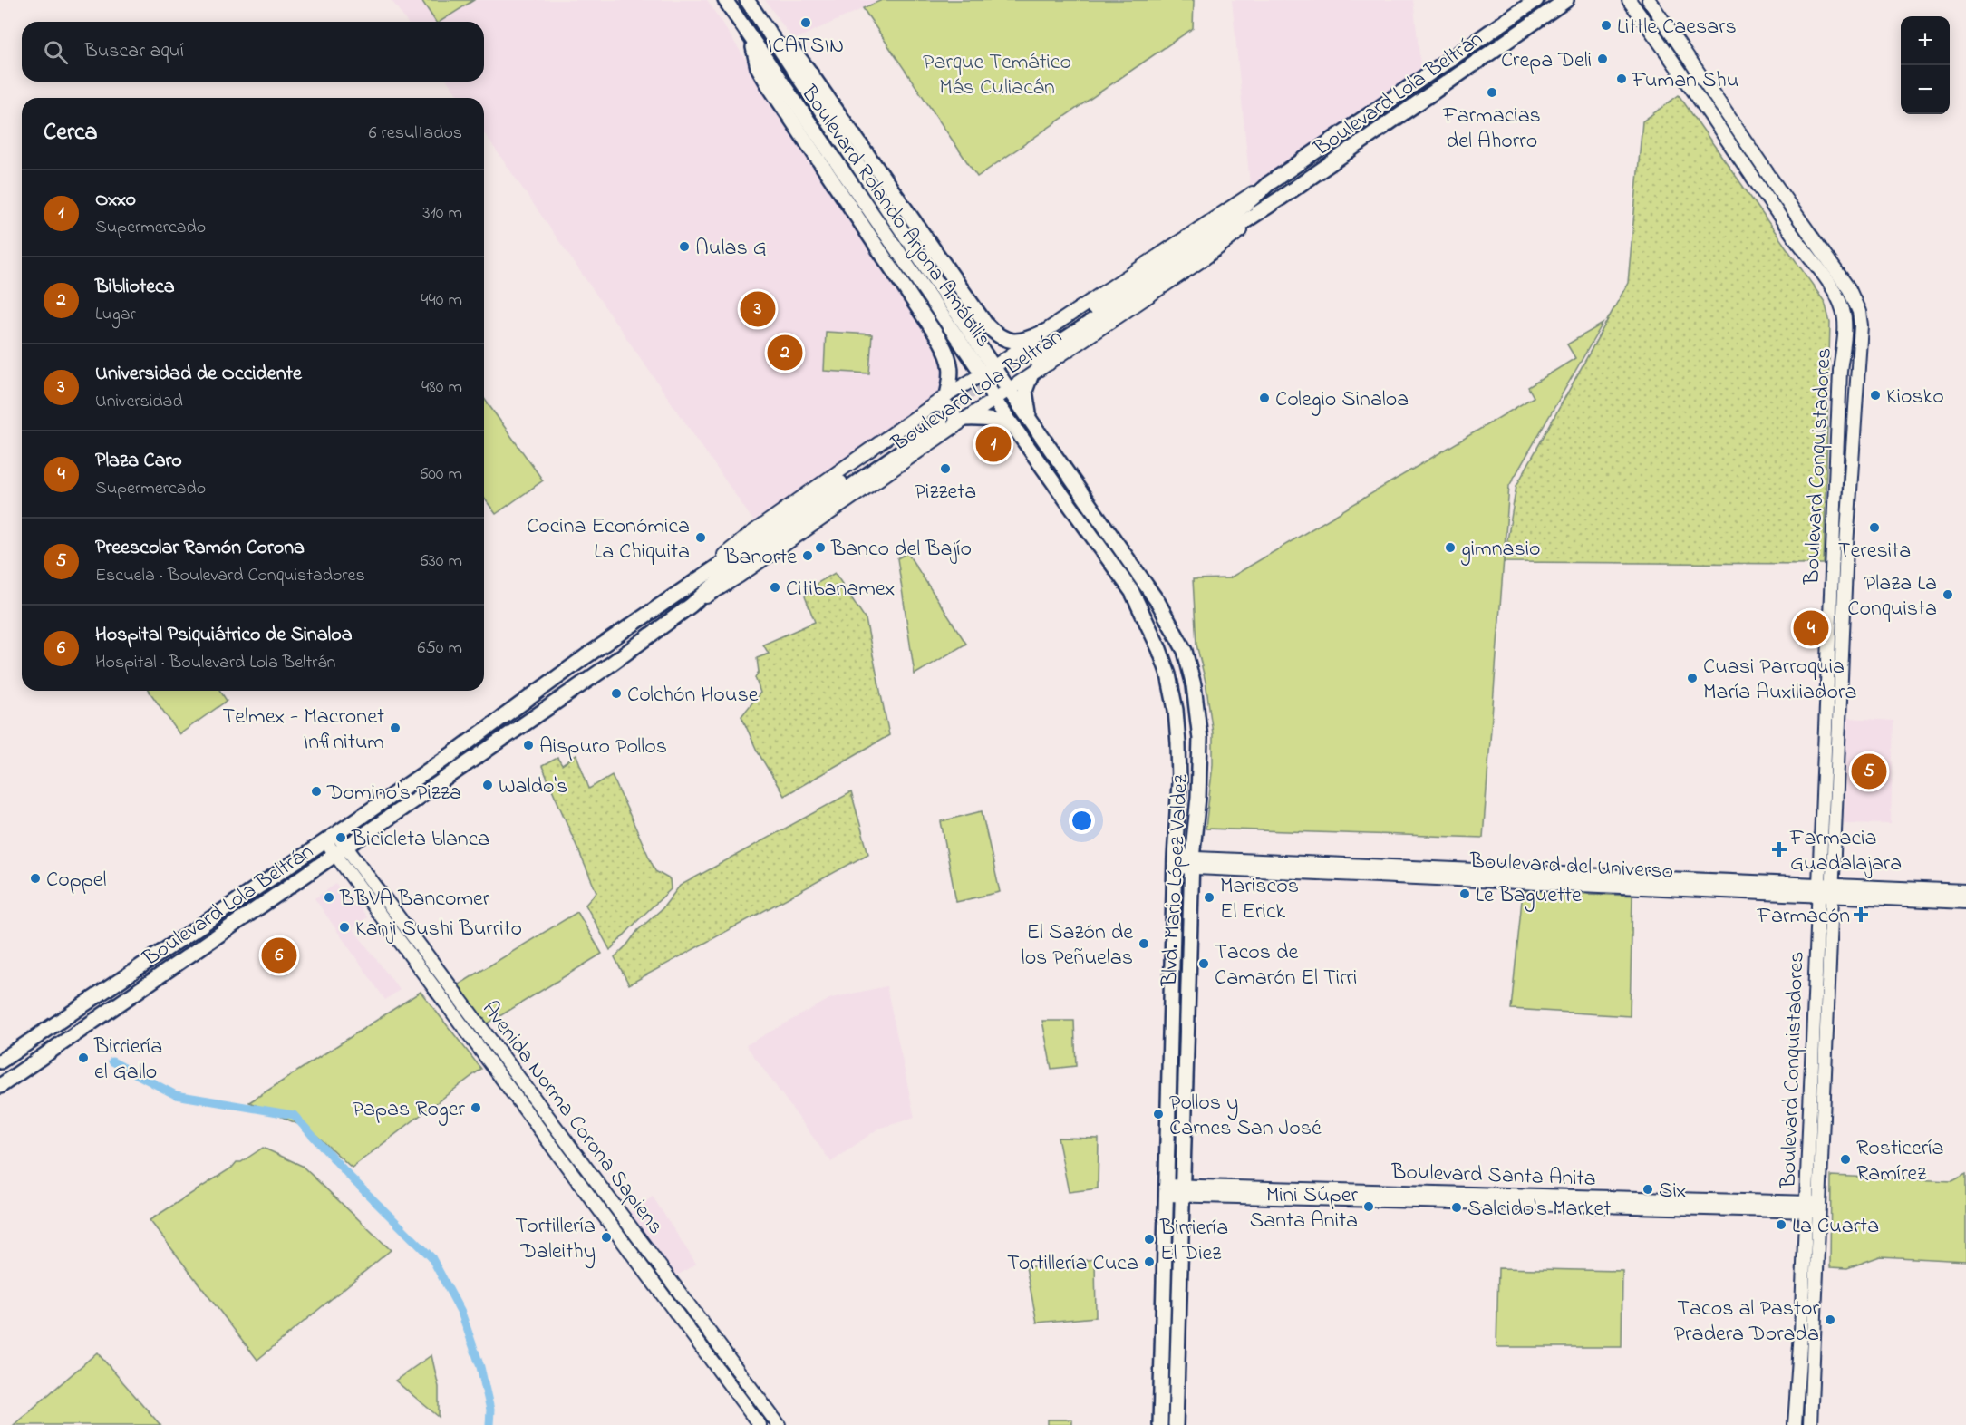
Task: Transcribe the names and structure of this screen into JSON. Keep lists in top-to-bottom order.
{
  "streets": {
    "main road": ["Boulevard Lola Beltrán", "Boulevard Rolando Arjona Amábilis", "Blvd. Mario López Valdez"],
    "street": [
      "Boulevard Conquistadores",
      "Boulevard del Universo",
      "Avenida Norma Corona Sapiens",
      "Boulevard Santa Anita"
    ]
  },
  "crossings": [
    ["Boulevard Lola Beltrán", "Boulevard Rolando Arjona Amábilis"],
    ["Boulevard Lola Beltrán", "Blvd. Mario López Valdez"],
    ["Boulevard Lola Beltrán", "Avenida Norma Corona Sapiens"],
    ["Boulevard Rolando Arjona Amábilis", "Blvd. Mario López Valdez"],
    ["Boulevard Conquistadores", "Boulevard del Universo"],
    ["Boulevard Conquistadores", "Boulevard Santa Anita"],
    ["Boulevard del Universo", "Blvd. Mario López Valdez"],
    ["Blvd. Mario López Valdez", "Boulevard Santa Anita"]
  ],
  "parks": ["Parque Temático Más Culiacán"],
  "places": {
    "other": [
      "ICATSIN",
      "Little Caesars",
      "Crepa Deli",
      "Fuman Shu",
      "Farmacias del Ahorro",
      "Aulas G",
      "Kiosko",
      "Colegio Sinaloa",
      "Pizzeta",
      "Teresita",
      "Cocina Económica La Chiquita",
      "Banco del Bajío",
      "gimnasio",
      "Banorte",
      "Citibanamex",
      "Plaza La Conquista",
      "Cuasi Parroquia María Auxiliadora",
      "Colchón House",
      "Telmex - Macronet Infinitum",
      "Aispuro Pollos",
      "Waldo's",
      "Domino's Pizza",
      "Bicicleta blanca",
      "Coppel",
      "Le Baguette",
      "BBVA Bancomer",
      "Mariscos El Erick",
      "Kanji Sushi Burrito",
      "El Sazón de los Peñuelas",
      "Tacos de Camarón El Tirri",
      "Birriería el Gallo",
      "Papas Roger",
      "Pollos y Carnes San José",
      "Rosticería Ramírez",
      "Six",
      "Mini Súper Santa Anita",
      "Salcido's Market",
      "La Cuarta",
      "Tortillería Daleithy",
      "Birriería El Diez",
      "Tortillería Cuca",
      "Tacos al Pastor Pradera Dorada"
    ],
    "health": ["Farmacia Guadalajara", "Farmacón"]
  },
  "page": {
    "map_buttons": ["+", "−"],
    "search": "Buscar aquí",
    "heading": ["Cerca", "6 resultados"],
    "list": [
      {
        "mark": "1",
        "name": "Oxxo",
        "note": "Supermercado",
        "value": "310 m"
      },
      {
        "mark": "2",
        "name": "Biblioteca",
        "note": "Lugar",
        "value": "440 m"
      },
      {
        "mark": "3",
        "name": "Universidad de Occidente",
        "note": "Universidad",
        "value": "480 m"
      },
      {
        "mark": "4",
        "name": "Plaza Caro",
        "note": "Supermercado",
        "value": "600 m"
      },
      {
        "mark": "5",
        "name": "Preescolar Ramón Corona",
        "note": "Escuela · Boulevard Conquistadores",
        "value": "630 m"
      },
      {
        "mark": "6",
        "name": "Hospital Psiquiátrico de Sinaloa",
        "note": "Hospital · Boulevard Lola Beltrán",
        "value": "650 m"
      }
    ],
    "pins": [
      "3",
      "2",
      "1",
      "4",
      "5",
      "6"
    ]
  }
}
